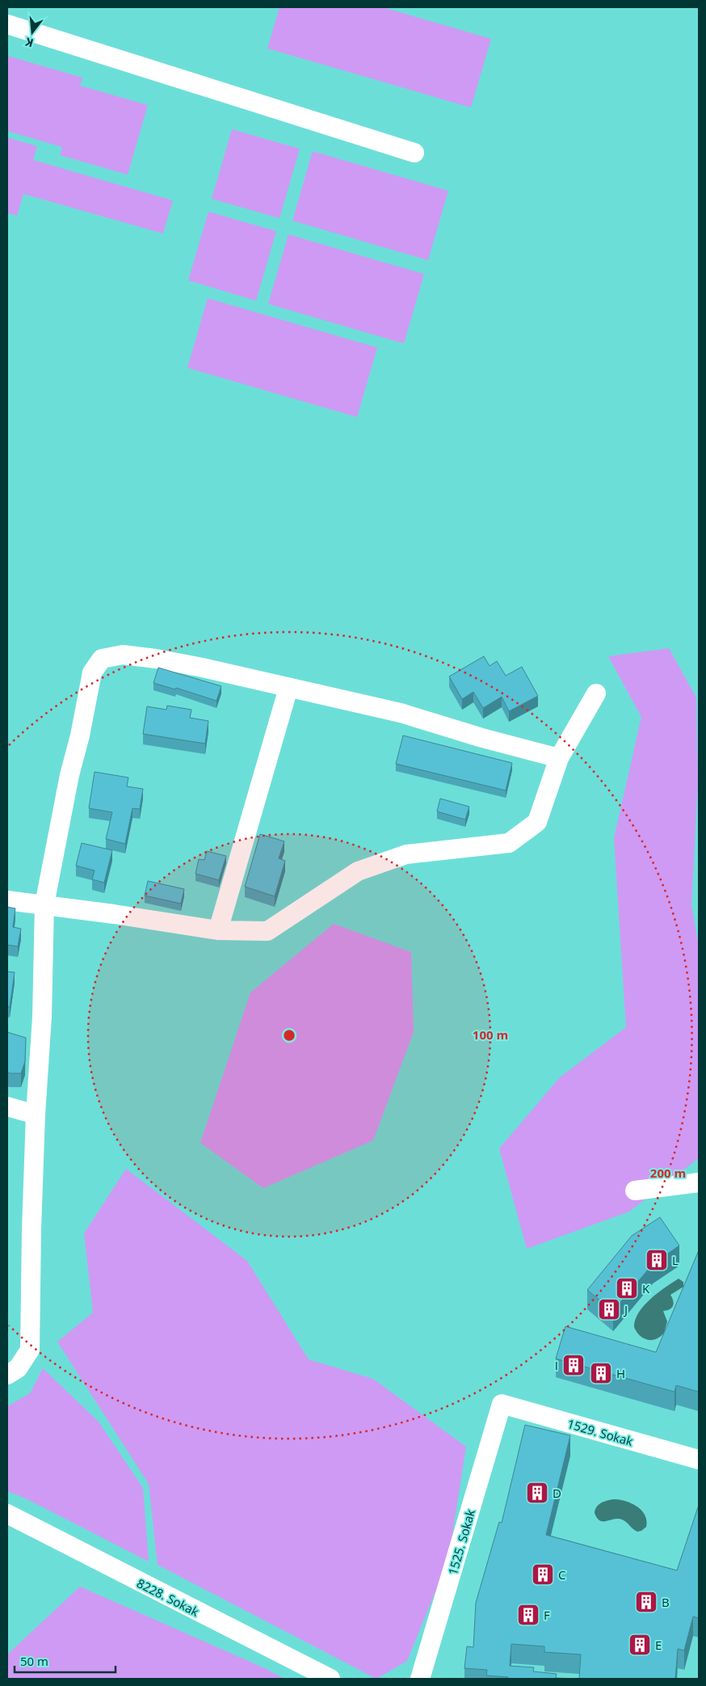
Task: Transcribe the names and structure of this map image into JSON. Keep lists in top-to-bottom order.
{
  "streets": {
    "street": ["1529. Sokak", "1525. Sokak", "8228. Sokak"]
  },
  "crossings": [
    ["1529. Sokak", "1525. Sokak"]
  ],
  "places": {
    "building": [
      "L",
      "K",
      "J",
      "I",
      "H",
      "D",
      "C",
      "B",
      "F",
      "E"
    ]
  },
  "scale_bar": "50 m",
  "north": "bottom",
  "rings": ["100 m", "200 m"]
}
